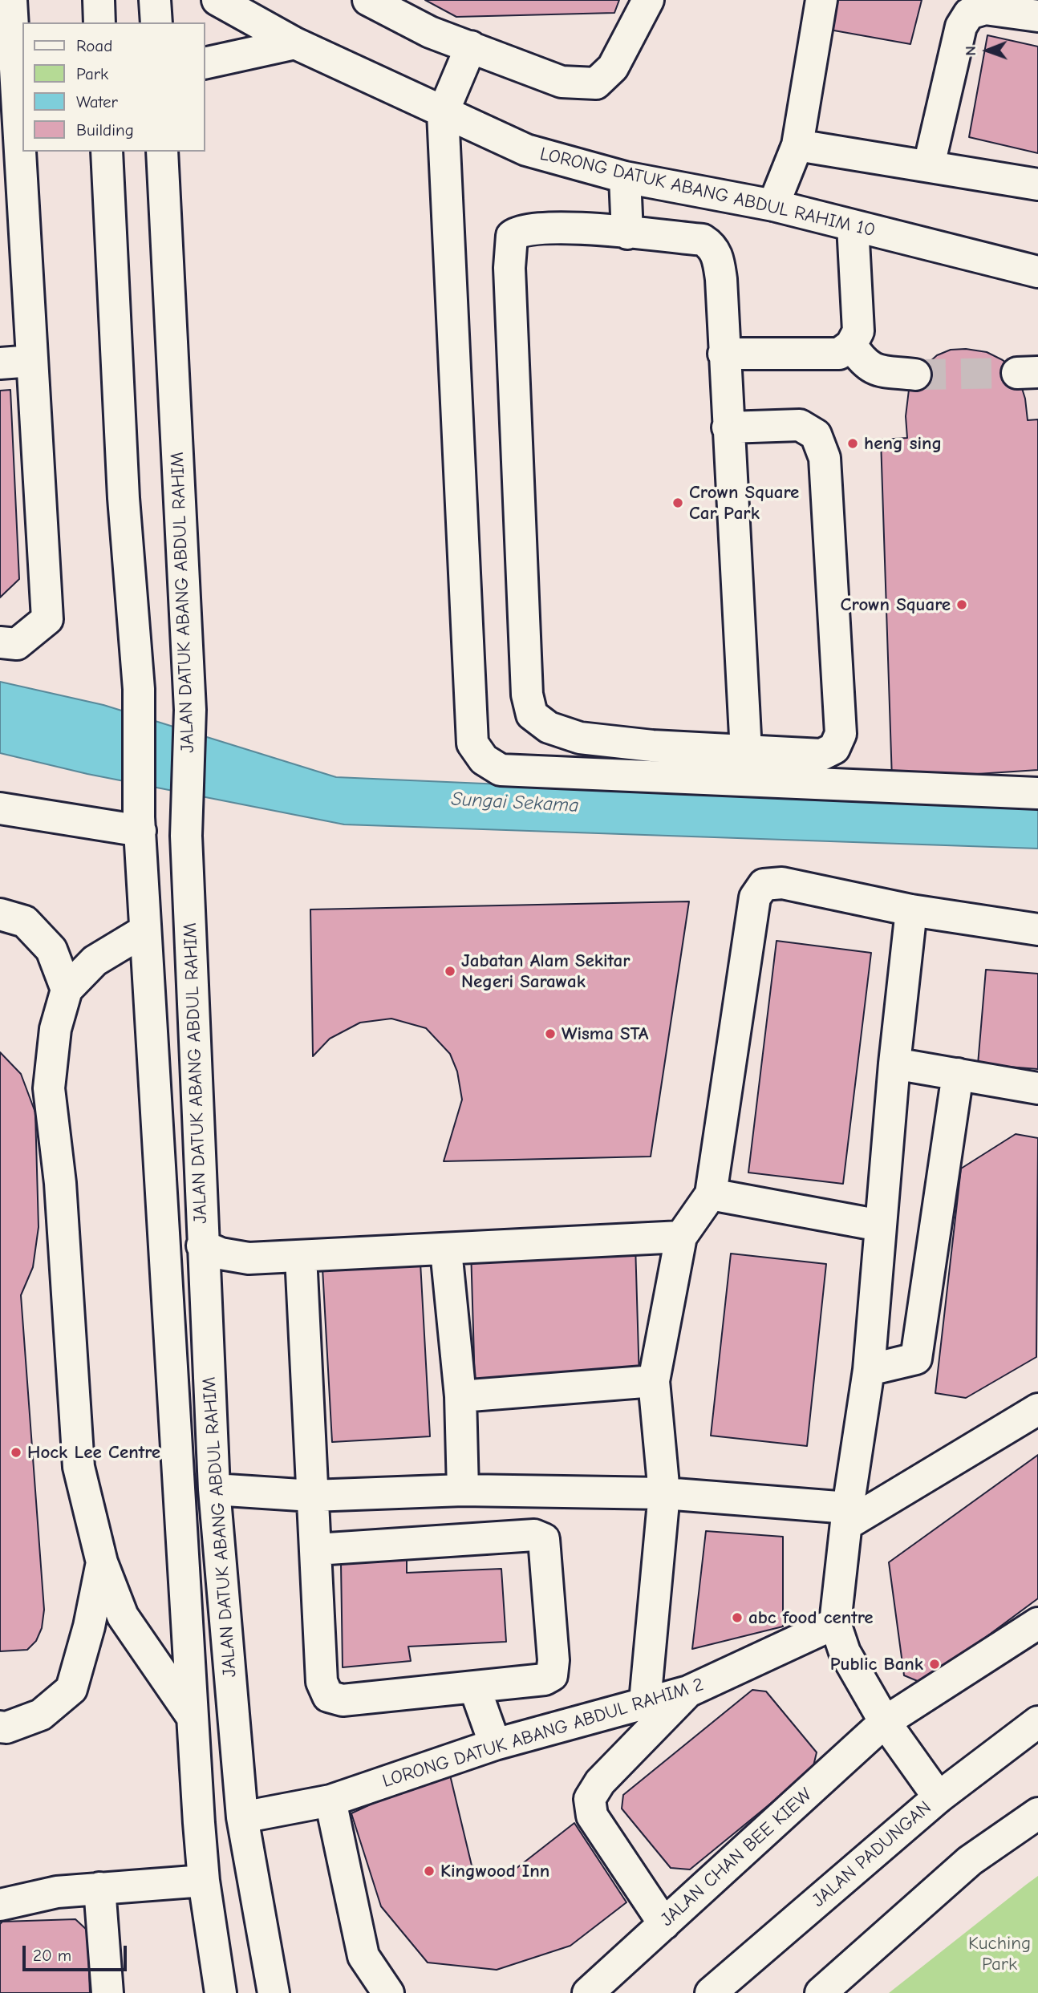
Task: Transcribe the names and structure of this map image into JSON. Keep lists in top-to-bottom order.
{
  "streets": {
    "street": [
      "LORONG DATUK ABANG ABDUL RAHIM 10",
      "JALAN DATUK ABANG ABDUL RAHIM",
      "LORONG DATUK ABANG ABDUL RAHIM 2",
      "JALAN PADUNGAN",
      "JALAN CHAN BEE KIEW"
    ]
  },
  "crossings": [
    ["JALAN DATUK ABANG ABDUL RAHIM", "LORONG DATUK ABANG ABDUL RAHIM 2"]
  ],
  "water": ["Sungai Sekama"],
  "parks": ["Kuching Park"],
  "places": [
    "heng sing",
    "Crown Square Car Park",
    "Crown Square",
    "Jabatan Alam Sekitar Negeri Sarawak",
    "Wisma STA",
    "Hock Lee Centre",
    "abc food centre",
    "Public Bank",
    "Kingwood Inn"
  ],
  "legend": [
    "Road",
    "Park",
    "Water",
    "Building"
  ],
  "scale_bar": "20 m",
  "north": "left"
}
